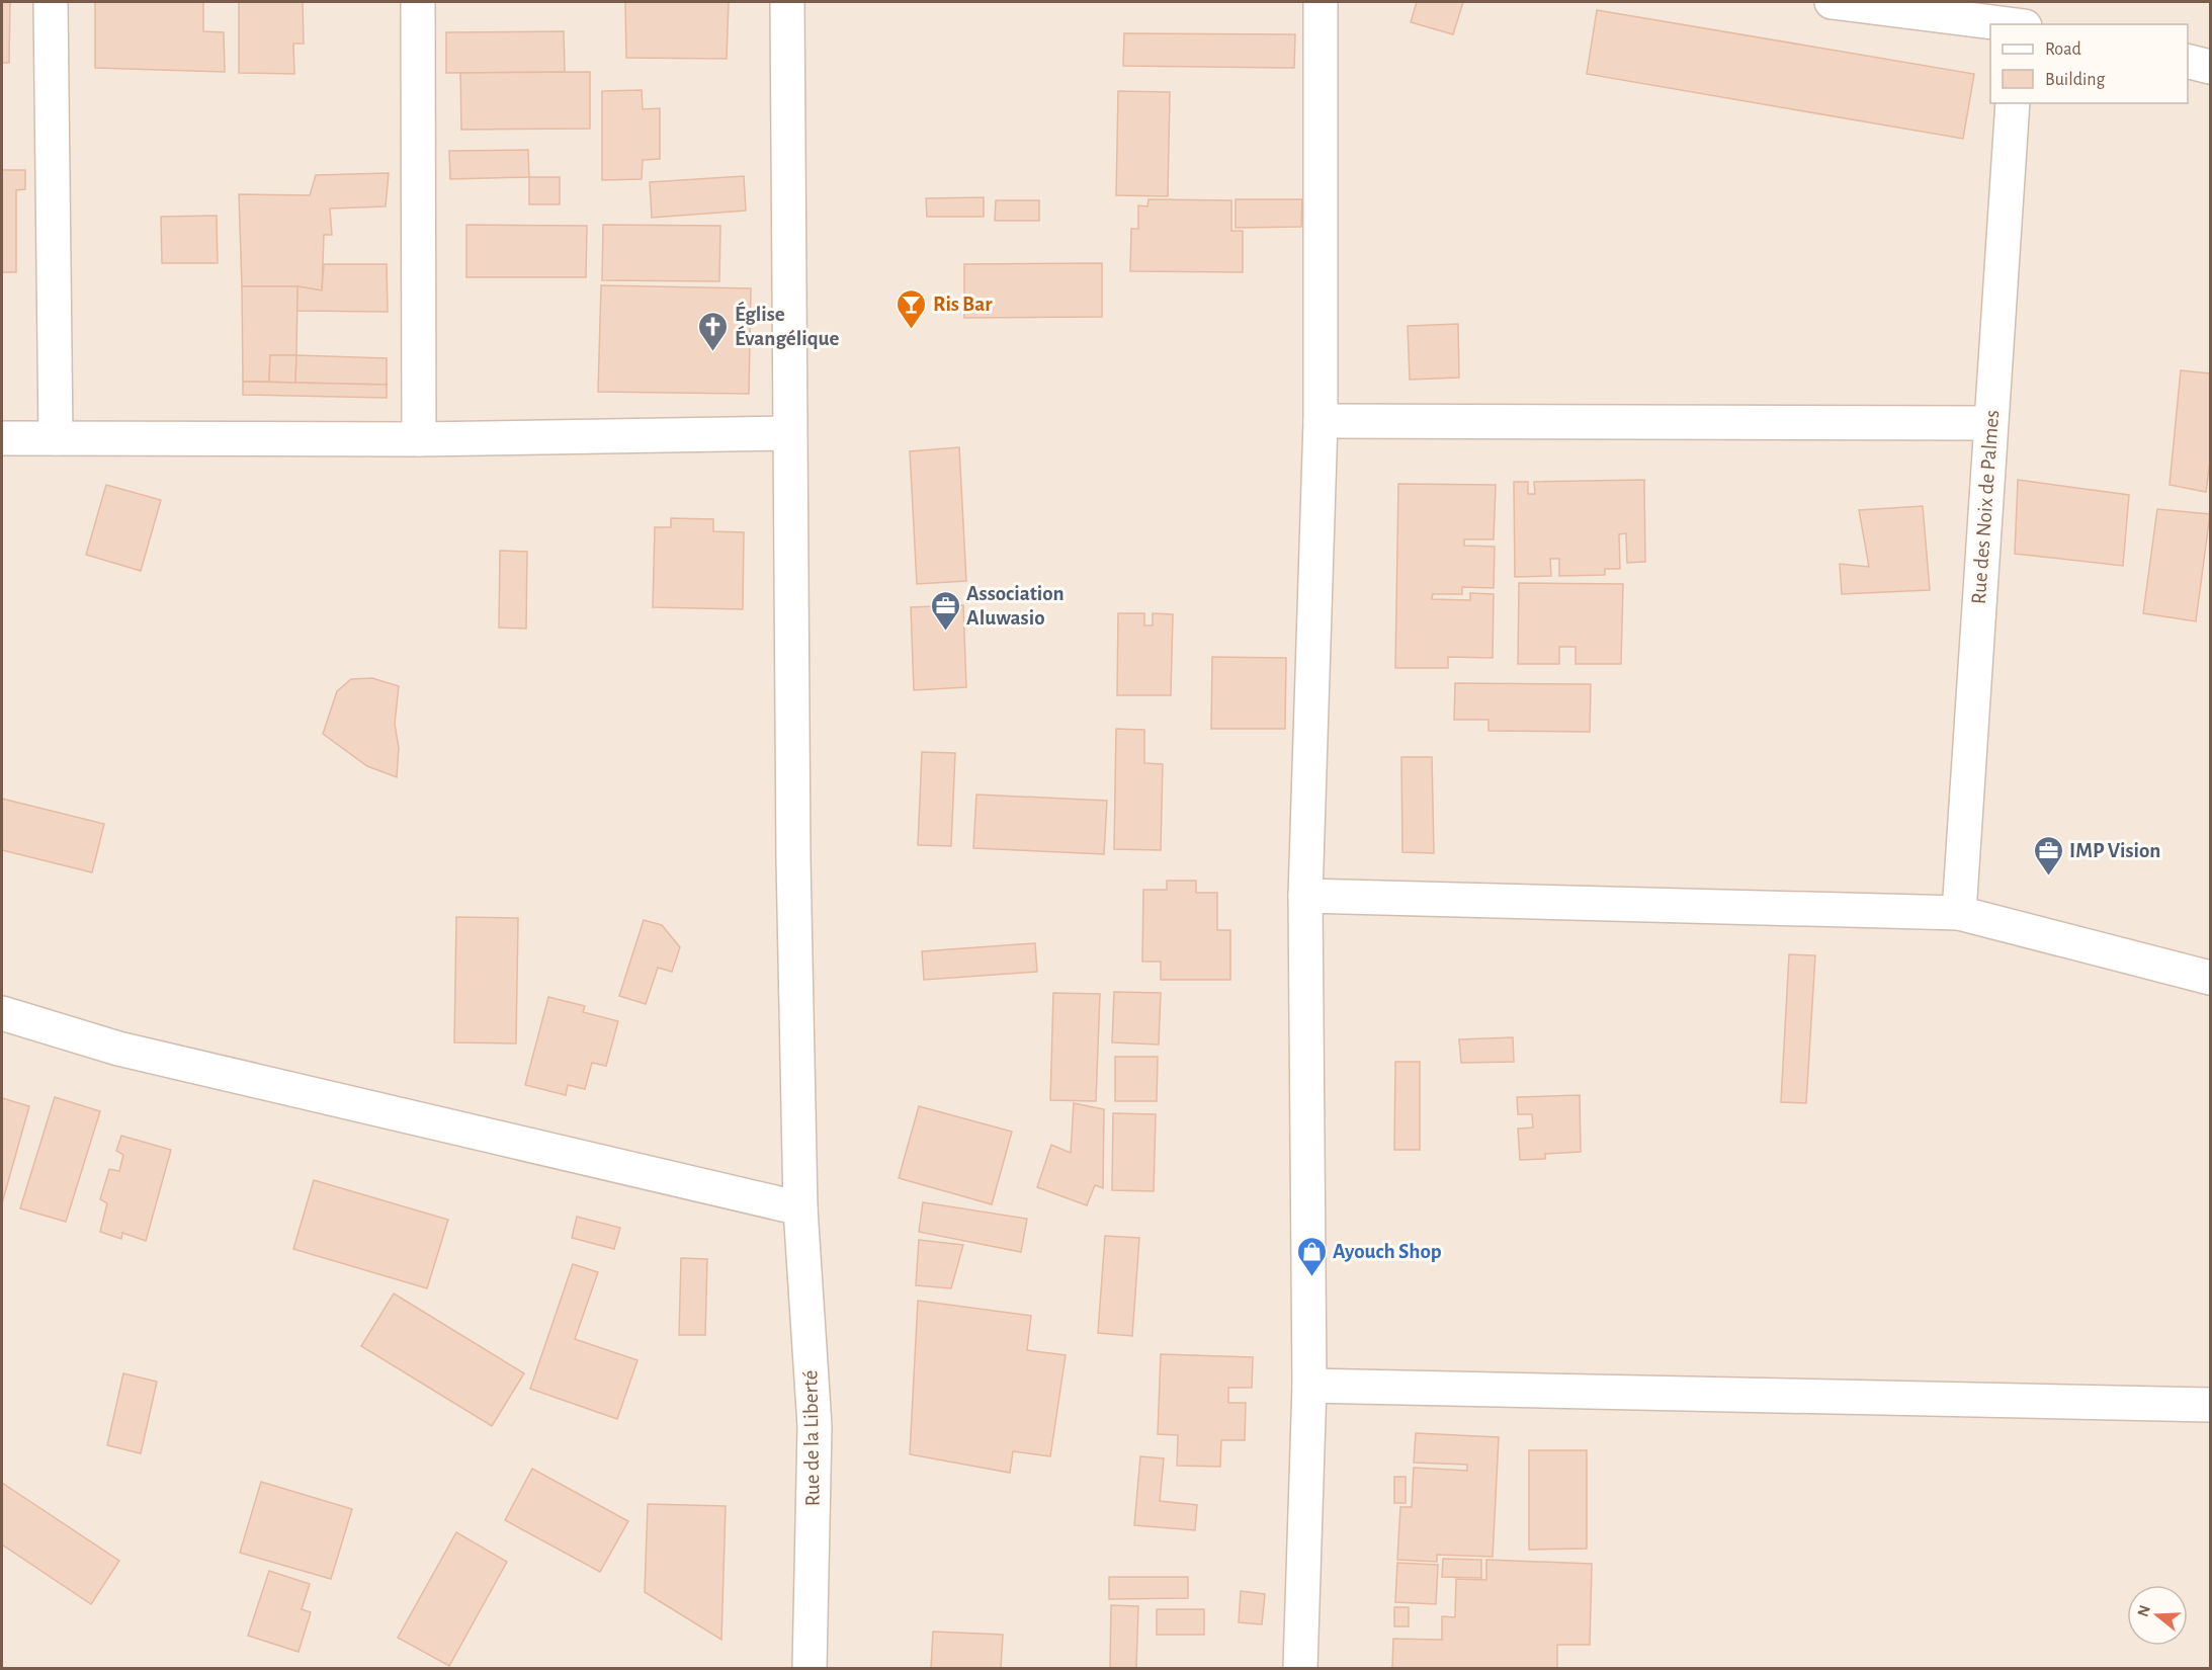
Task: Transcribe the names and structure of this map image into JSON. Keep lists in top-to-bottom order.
{
  "streets": {
    "street": ["Rue des Noix de Palmes", "Rue de la Liberté"]
  },
  "places": {
    "bar": ["Ris Bar"],
    "church": ["Église Évangélique"],
    "office": ["Association Aluwasio", "IMP Vision"],
    "shop": ["Ayouch Shop"]
  },
  "legend": ["Road", "Building"],
  "north": "left"
}
